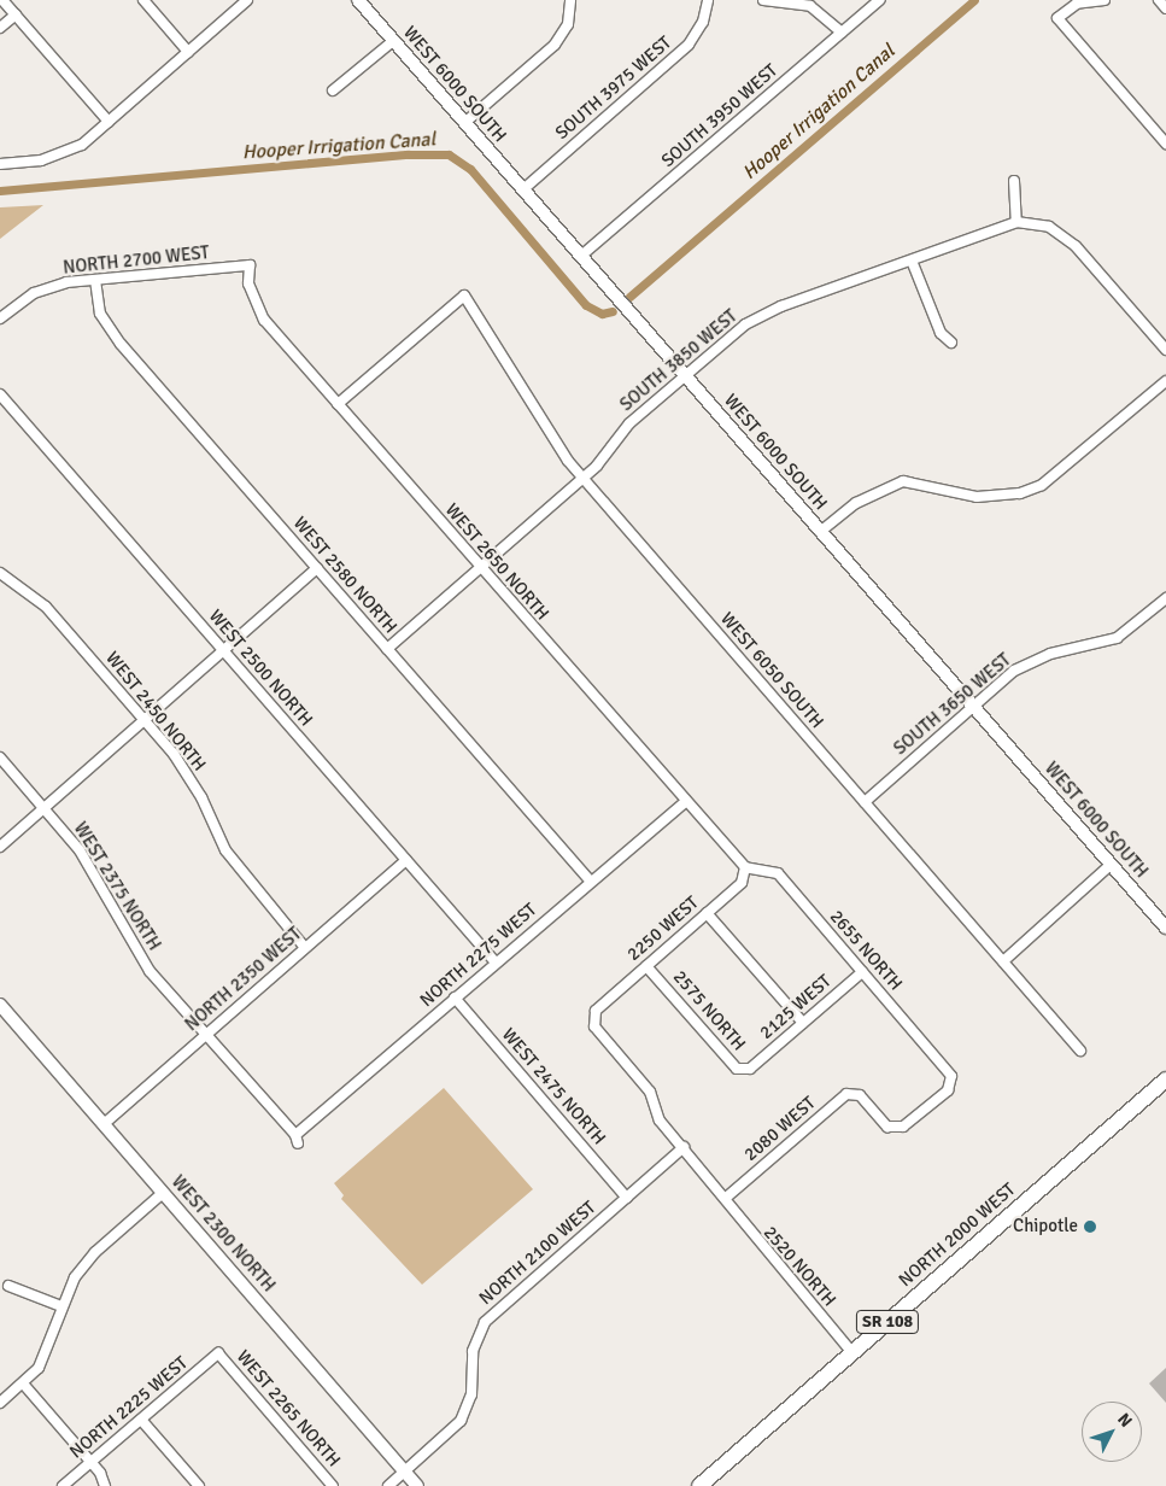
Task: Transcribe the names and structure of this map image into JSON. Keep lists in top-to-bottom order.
{
  "streets": {
    "main road": ["NORTH 2000 WEST", "SR 108"],
    "street": [
      "WEST 6000 SOUTH",
      "SOUTH 3975 WEST",
      "SOUTH 3950 WEST",
      "NORTH 2700 WEST",
      "SOUTH 3850 WEST",
      "WEST 2650 NORTH",
      "WEST 2580 NORTH",
      "WEST 2500 NORTH",
      "WEST 6050 SOUTH",
      "SOUTH 3650 WEST",
      "WEST 2450 NORTH",
      "WEST 2375 NORTH",
      "2250 WEST",
      "2655 NORTH",
      "NORTH 2275 WEST",
      "NORTH 2350 WEST",
      "2125 WEST",
      "2575 NORTH",
      "WEST 2475 NORTH",
      "2080 WEST",
      "WEST 2300 NORTH",
      "NORTH 2100 WEST",
      "2520 NORTH",
      "NORTH 2225 WEST",
      "WEST 2265 NORTH"
    ]
  },
  "crossings": [
    ["WEST 6000 SOUTH", "SOUTH 3975 WEST"],
    ["WEST 6000 SOUTH", "SOUTH 3950 WEST"],
    ["WEST 6000 SOUTH", "SOUTH 3850 WEST"],
    ["WEST 6000 SOUTH", "SOUTH 3650 WEST"],
    ["NORTH 2700 WEST", "WEST 2650 NORTH"],
    ["NORTH 2700 WEST", "WEST 2580 NORTH"],
    ["SOUTH 3850 WEST", "WEST 2650 NORTH"],
    ["SOUTH 3850 WEST", "WEST 2580 NORTH"],
    ["SOUTH 3850 WEST", "WEST 6050 SOUTH"],
    ["WEST 2650 NORTH", "WEST 6050 SOUTH"],
    ["WEST 2650 NORTH", "2250 WEST"],
    ["WEST 2650 NORTH", "2655 NORTH"],
    ["WEST 2650 NORTH", "NORTH 2275 WEST"],
    ["WEST 2580 NORTH", "NORTH 2275 WEST"],
    ["WEST 2500 NORTH", "NORTH 2275 WEST"],
    ["WEST 2500 NORTH", "NORTH 2350 WEST"],
    ["WEST 6050 SOUTH", "SOUTH 3650 WEST"],
    ["WEST 2450 NORTH", "NORTH 2350 WEST"],
    ["WEST 2375 NORTH", "NORTH 2275 WEST"],
    ["WEST 2375 NORTH", "NORTH 2350 WEST"],
    ["2250 WEST", "2655 NORTH"],
    ["2250 WEST", "2575 NORTH"],
    ["2250 WEST", "2520 NORTH"],
    ["2655 NORTH", "2125 WEST"],
    ["2655 NORTH", "2080 WEST"],
    ["NORTH 2275 WEST", "WEST 2475 NORTH"],
    ["NORTH 2350 WEST", "WEST 2300 NORTH"],
    ["2125 WEST", "2575 NORTH"],
    ["WEST 2475 NORTH", "NORTH 2100 WEST"],
    ["2080 WEST", "2520 NORTH"],
    ["WEST 2300 NORTH", "NORTH 2100 WEST"],
    ["NORTH 2000 WEST", "2520 NORTH"],
    ["NORTH 2100 WEST", "2520 NORTH"],
    ["NORTH 2225 WEST", "WEST 2265 NORTH"]
  ],
  "water": ["Hooper Irrigation Canal"],
  "places": ["Chipotle"],
  "north": "top right"
}
